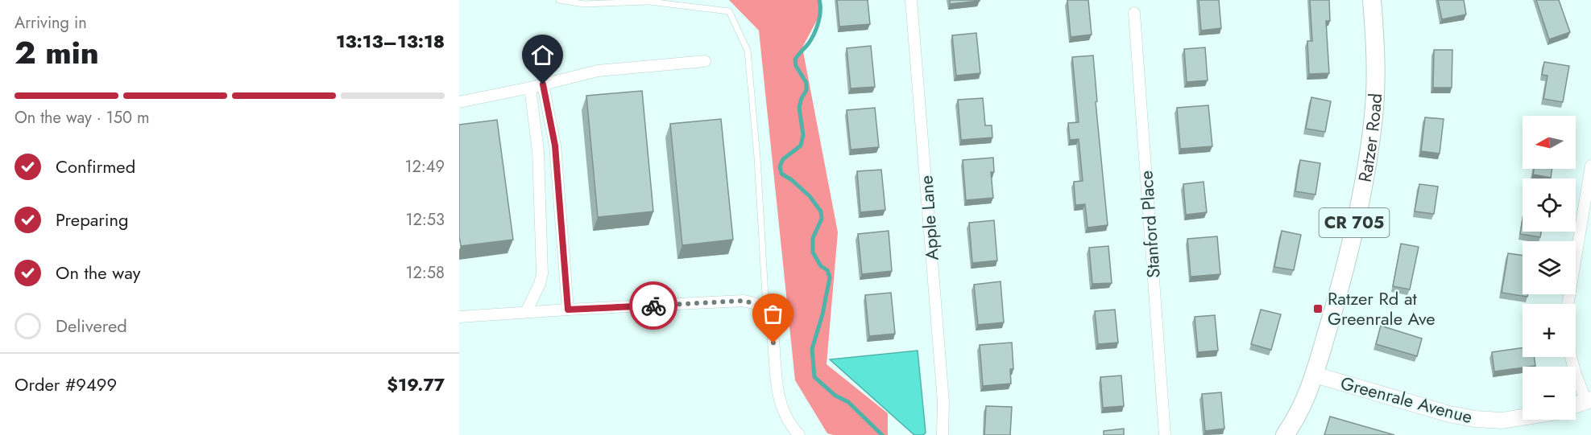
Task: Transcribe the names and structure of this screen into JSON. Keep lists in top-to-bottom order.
{
  "streets": {
    "main road": ["Ratzer Road", "CR 705"],
    "street": ["Apple Lane", "Stanford Place", "Greenrale Avenue"]
  },
  "crossings": [
    ["Ratzer Road", "Greenrale Avenue"]
  ],
  "places": {
    "transit": ["Ratzer Rd at Greenrale Ave"]
  },
  "north": "left",
  "page": {
    "heading": ["2 min", "Arriving in", "13:13–13:18"],
    "panel": ["Order #9499", "$19.77"],
    "bar": "On the way · 150 m",
    "map_buttons": ["+", "−"],
    "list": [
      ["Confirmed", "12:49"],
      ["Preparing", "12:53"],
      ["On the way", "12:58"],
      "Delivered"
    ]
  }
}
